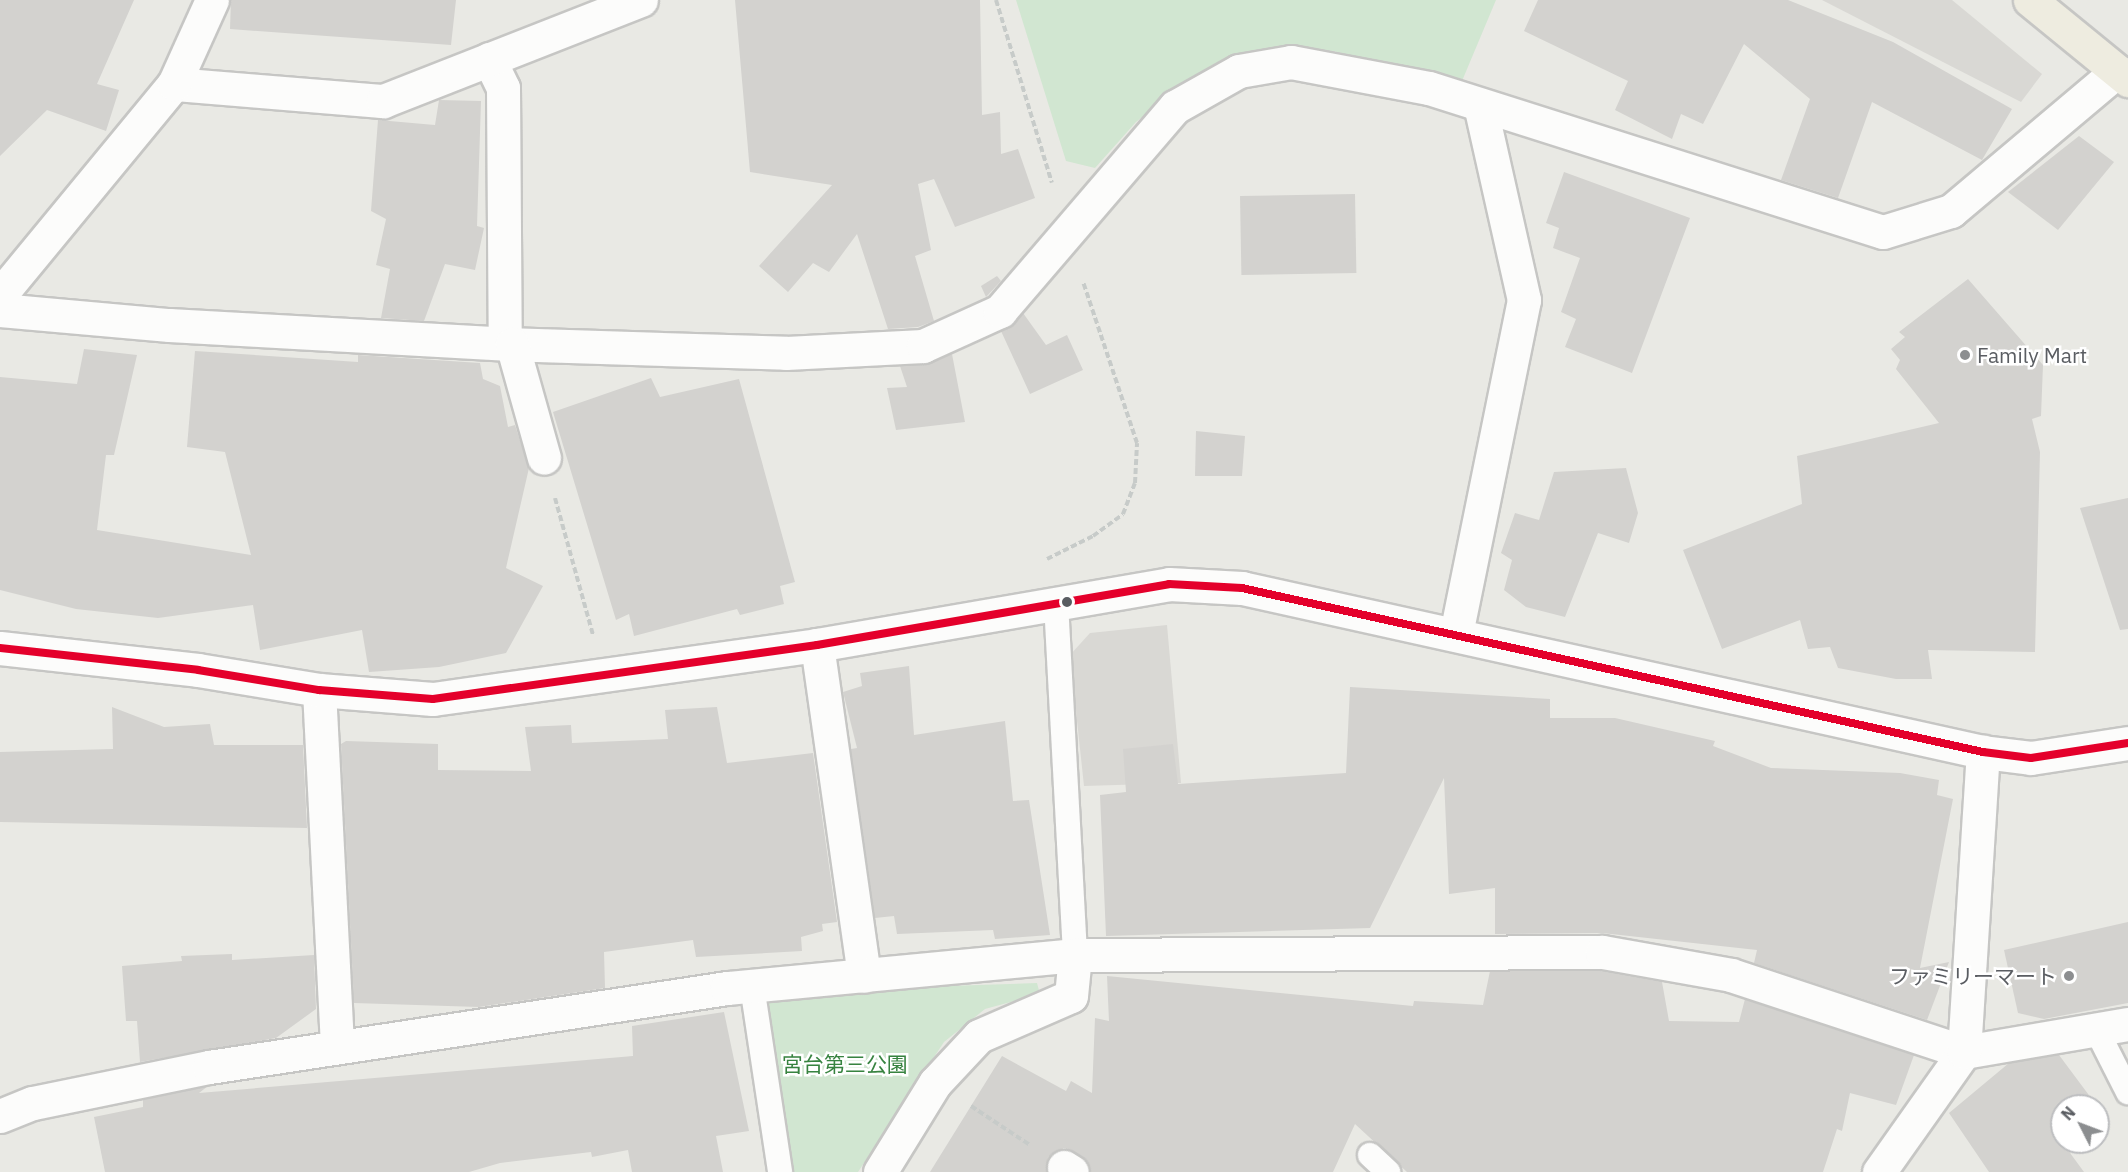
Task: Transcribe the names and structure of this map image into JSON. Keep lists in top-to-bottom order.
{
  "parks": ["宮台第三公園"],
  "places": ["Family Mart", "ファミリーマート"],
  "north": "top left"
}
